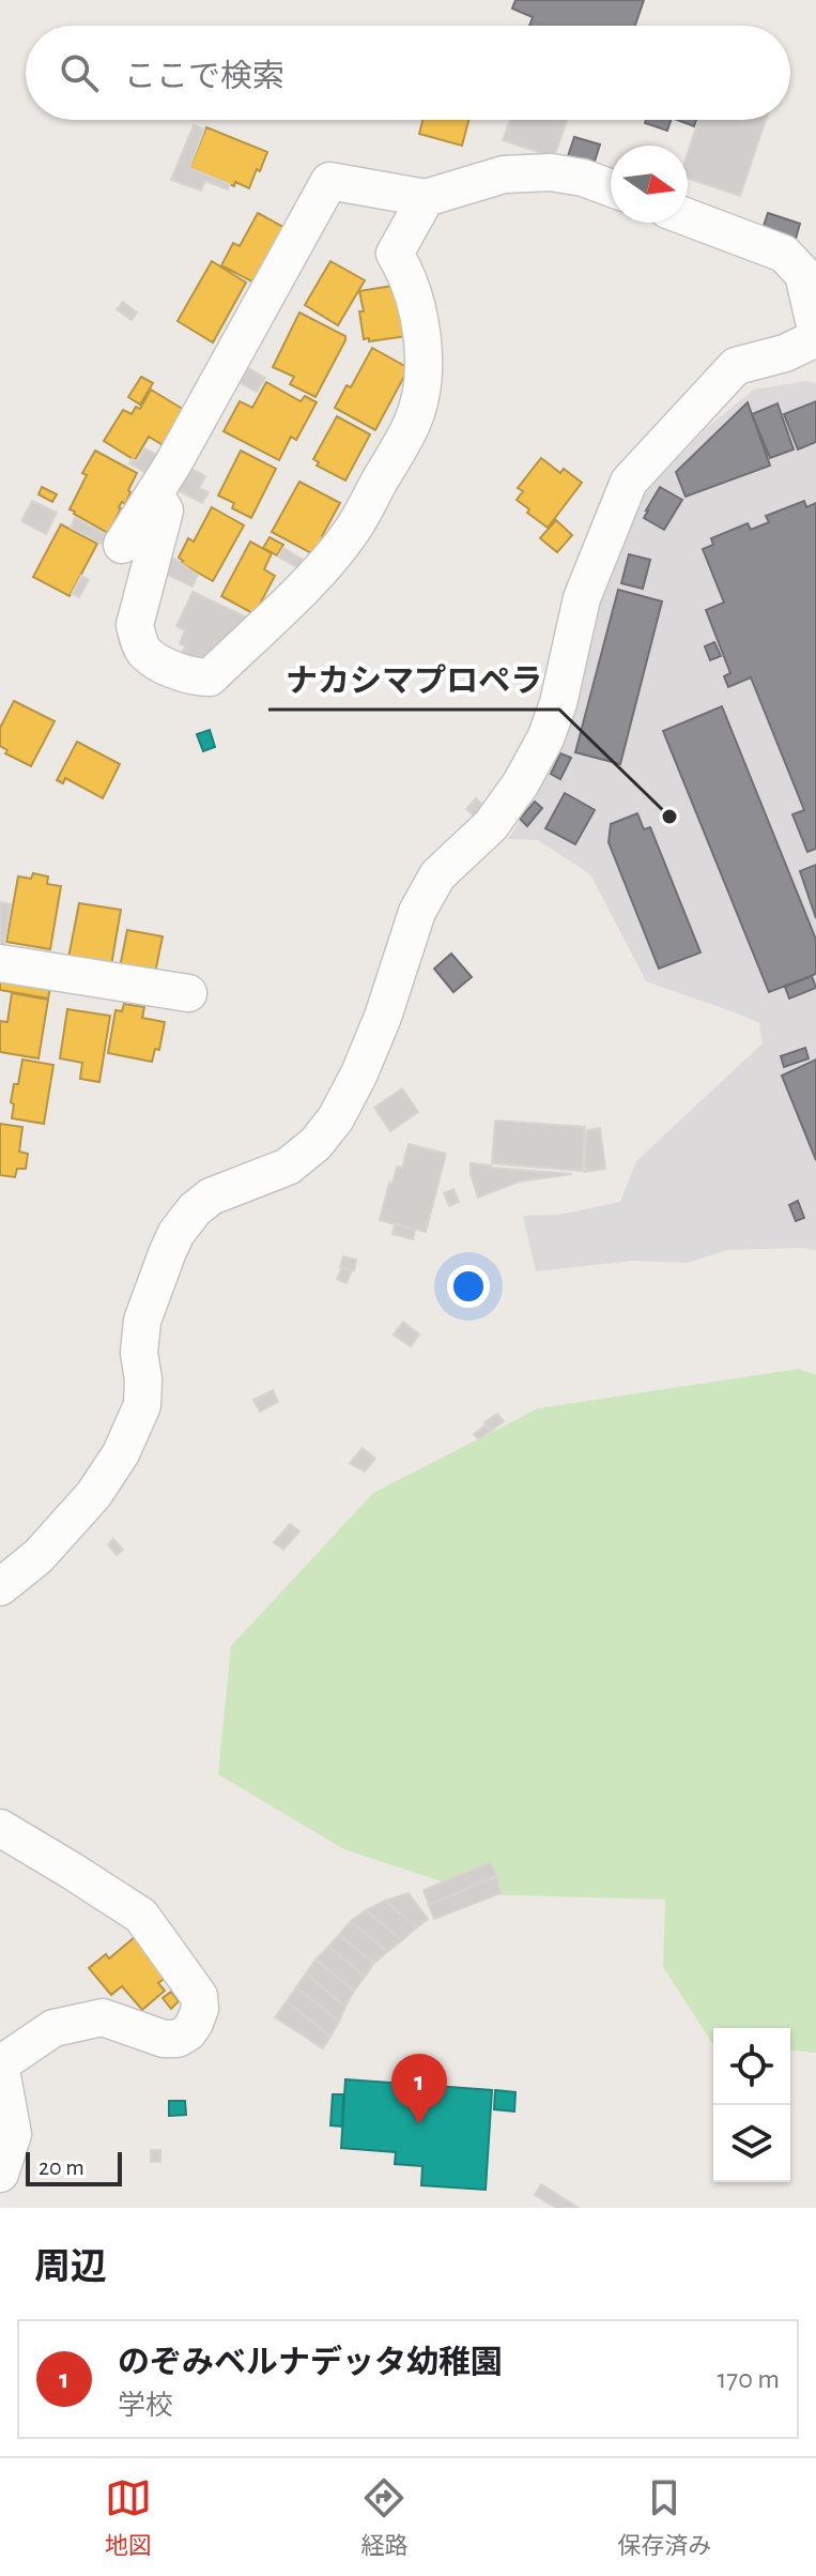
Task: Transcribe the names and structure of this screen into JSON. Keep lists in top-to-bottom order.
{
  "places": ["ナカシマプロペラ"],
  "scale_bar": "20 m",
  "north": "right",
  "page": {
    "search": "ここで検索",
    "pins": "1",
    "scale": "20 m",
    "heading": "周辺",
    "list": [
      {
        "mark": "1",
        "name": "のぞみベルナデッタ幼稚園",
        "note": "学校",
        "value": "170 m"
      }
    ],
    "nav": ["地図", "経路", "保存済み"]
  }
}
